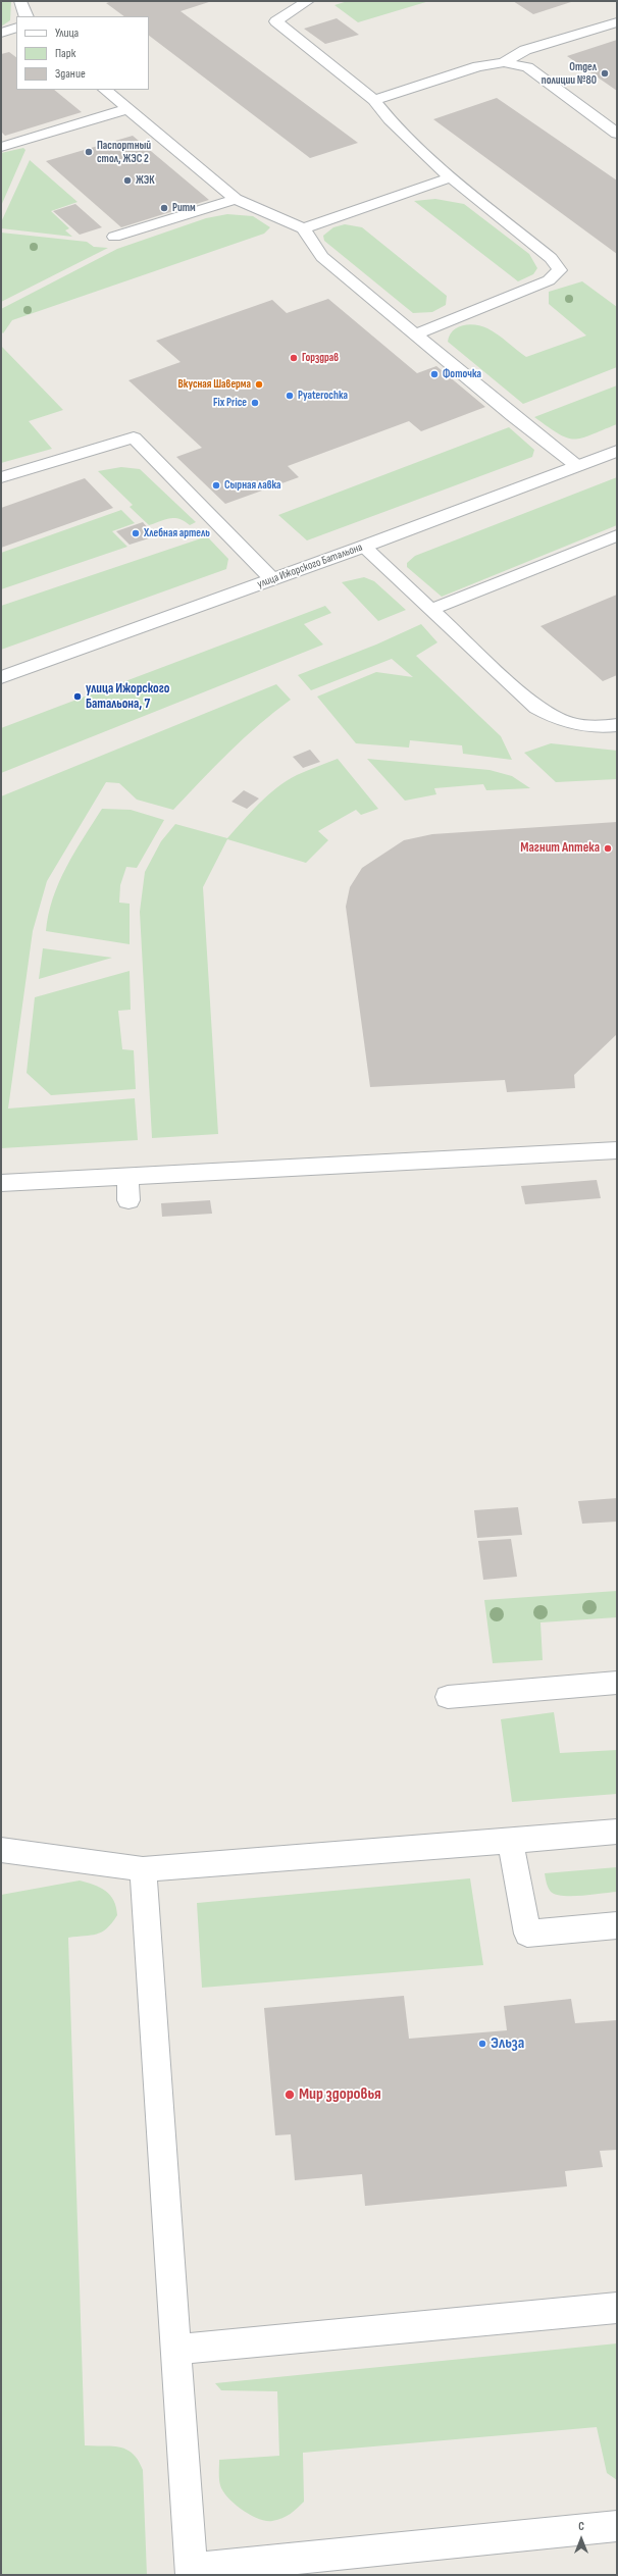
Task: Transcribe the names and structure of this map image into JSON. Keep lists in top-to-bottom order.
{
  "streets": {
    "street": ["улица Ижорского Батальона"]
  },
  "places": [
    "Отдел полиции №80",
    "Паспортный стол, ЖЭС 2",
    "ЖЭК",
    "Ритм",
    "Горздрав",
    "Фоточка",
    "Вкусная Шаверма",
    "Pyaterochka",
    "Fix Price",
    "Сырная лавка",
    "Хлебная артель",
    "улица Ижорского Батальона, 7",
    "Магнит Аптека",
    "Эльза",
    "Мир здоровья"
  ],
  "legend": ["Улица", "Парк", "Здание"],
  "north": "top"
}
